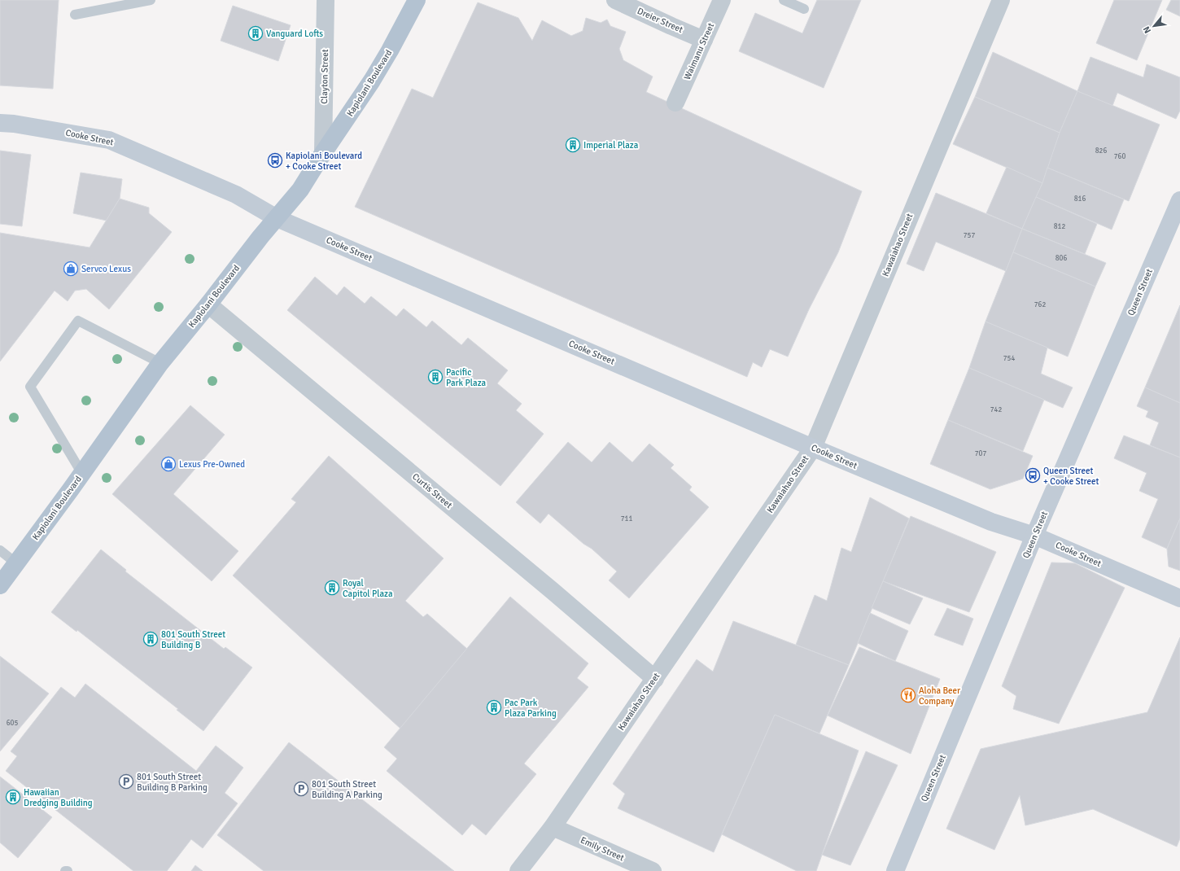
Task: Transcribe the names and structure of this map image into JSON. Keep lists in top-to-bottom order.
{
  "streets": {
    "main road": ["Kapiolani Boulevard"],
    "street": [
      "Dreier Street",
      "Waimanu Street",
      "Clayton Street",
      "Cooke Street",
      "Kawaiahao Street",
      "Queen Street",
      "Curtis Street",
      "Emily Street"
    ]
  },
  "crossings": [
    ["Dreier Street", "Waimanu Street"],
    ["Clayton Street", "Kapiolani Boulevard"],
    ["Kapiolani Boulevard", "Cooke Street"],
    ["Kapiolani Boulevard", "Curtis Street"],
    ["Cooke Street", "Kawaiahao Street"],
    ["Cooke Street", "Queen Street"],
    ["Kawaiahao Street", "Curtis Street"],
    ["Kawaiahao Street", "Emily Street"]
  ],
  "places": {
    "building": [
      "Vanguard Lofts",
      "Imperial Plaza",
      "Pacific Park Plaza",
      "Royal Capitol Plaza",
      "801 South Street Building B",
      "Pac Park Plaza Parking",
      "Hawaiian Dredging Building"
    ],
    "bus stop": ["Kapiolani Boulevard + Cooke Street", "Queen Street + Cooke Street"],
    "shop": ["Servco Lexus", "Lexus Pre-Owned"],
    "restaurant": ["Aloha Beer Company"],
    "parking": ["801 South Street Building B Parking", "801 South Street Building A Parking"]
  },
  "house_numbers": [
    "826",
    "760",
    "816",
    "812",
    "757",
    "806",
    "762",
    "754",
    "742",
    "707",
    "711",
    "605"
  ],
  "north": "bottom left"
}
